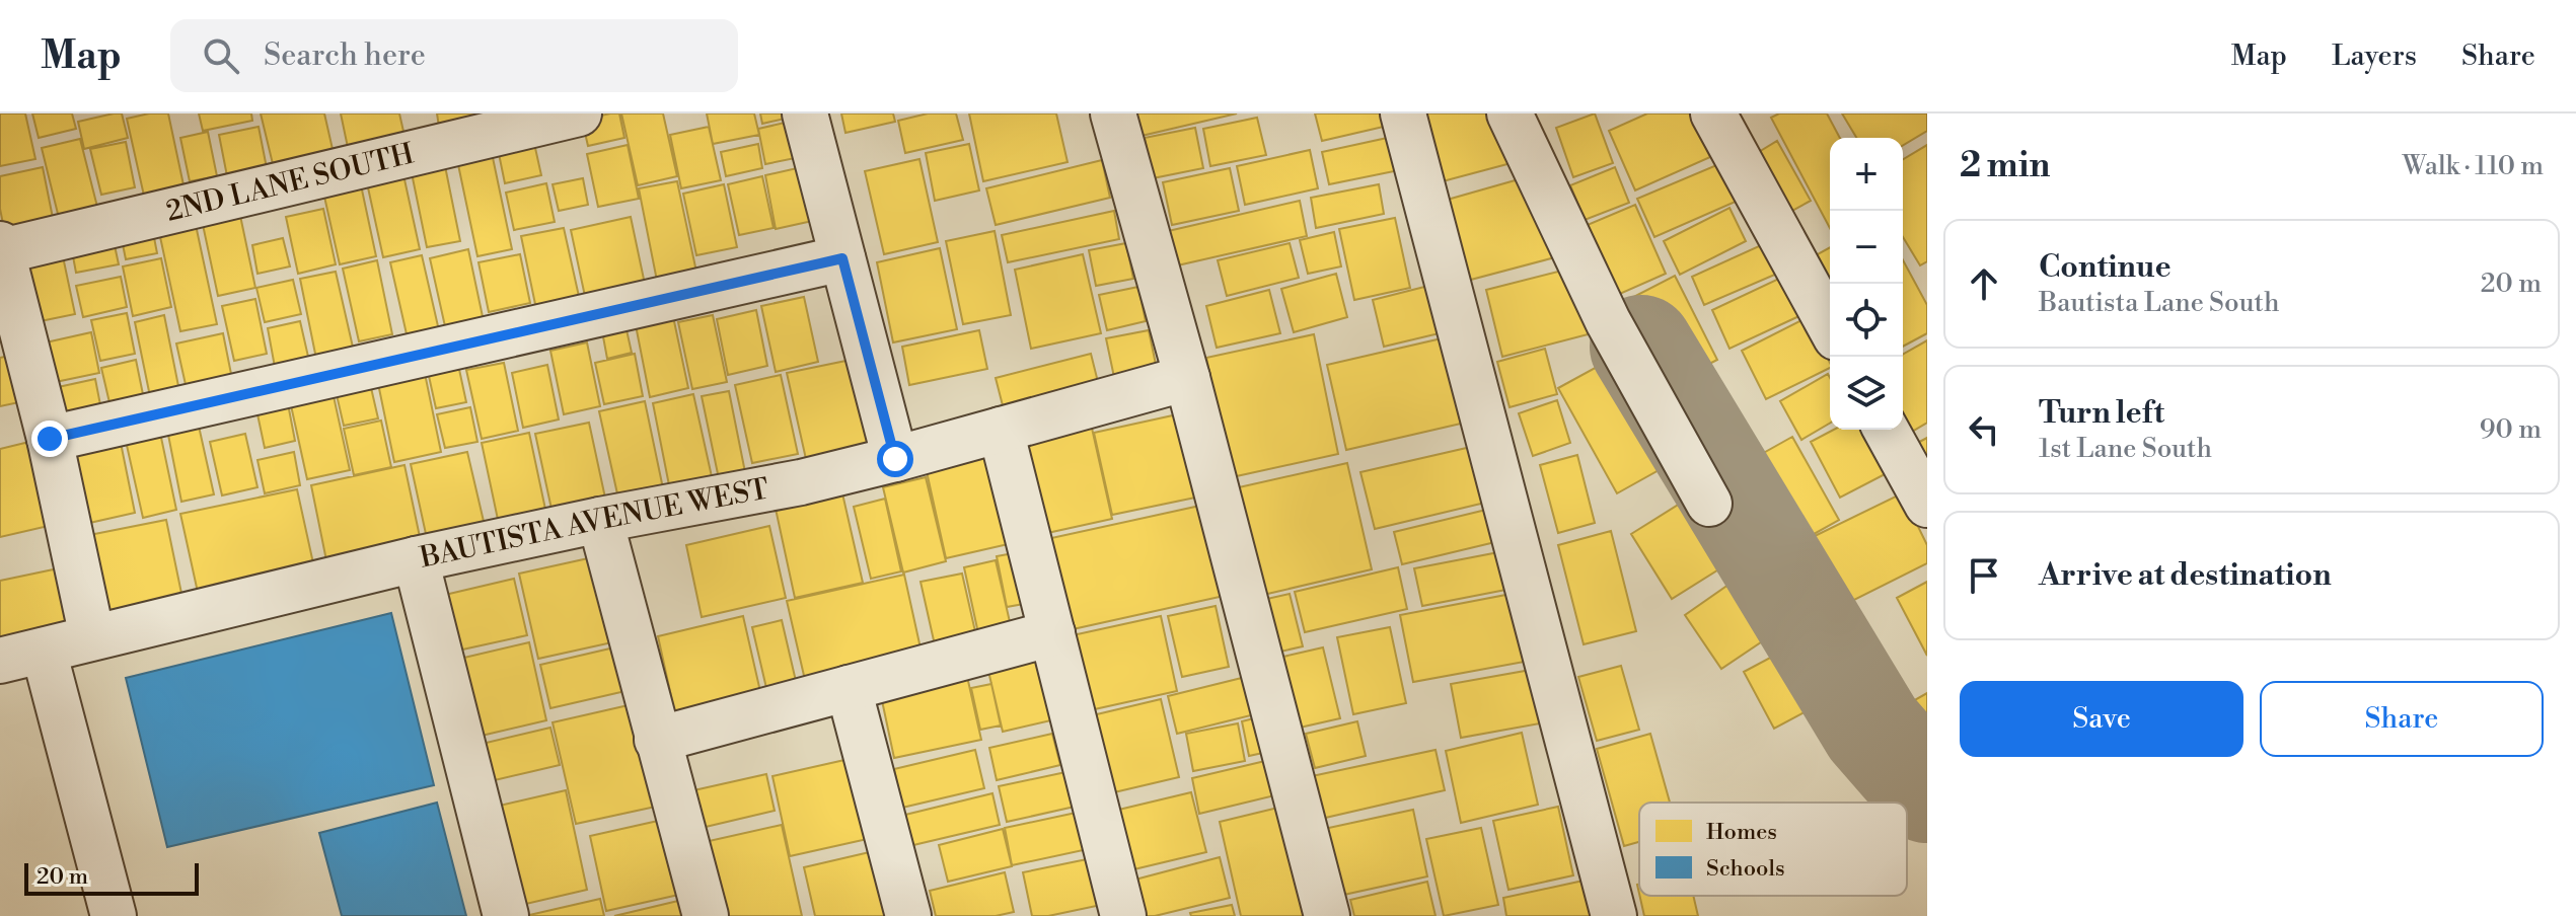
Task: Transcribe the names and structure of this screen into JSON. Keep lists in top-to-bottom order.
{
  "streets": {
    "street": ["2ND LANE SOUTH", "BAUTISTA AVENUE WEST"]
  },
  "legend": ["Homes", "Schools"],
  "scale_bar": "20 m",
  "page": {
    "header": "Map",
    "search": "Search here",
    "nav": ["Map", "Layers", "Share"],
    "heading": ["2 min", "Walk · 110 m"],
    "map_buttons": ["+", "−"],
    "list": [
      ["Continue", "Bautista Lane South", "20 m"],
      ["Turn left", "1st Lane South", "90 m"],
      "Arrive at destination"
    ],
    "buttons": ["Save", "Share"],
    "scale": "20 m"
  }
}
